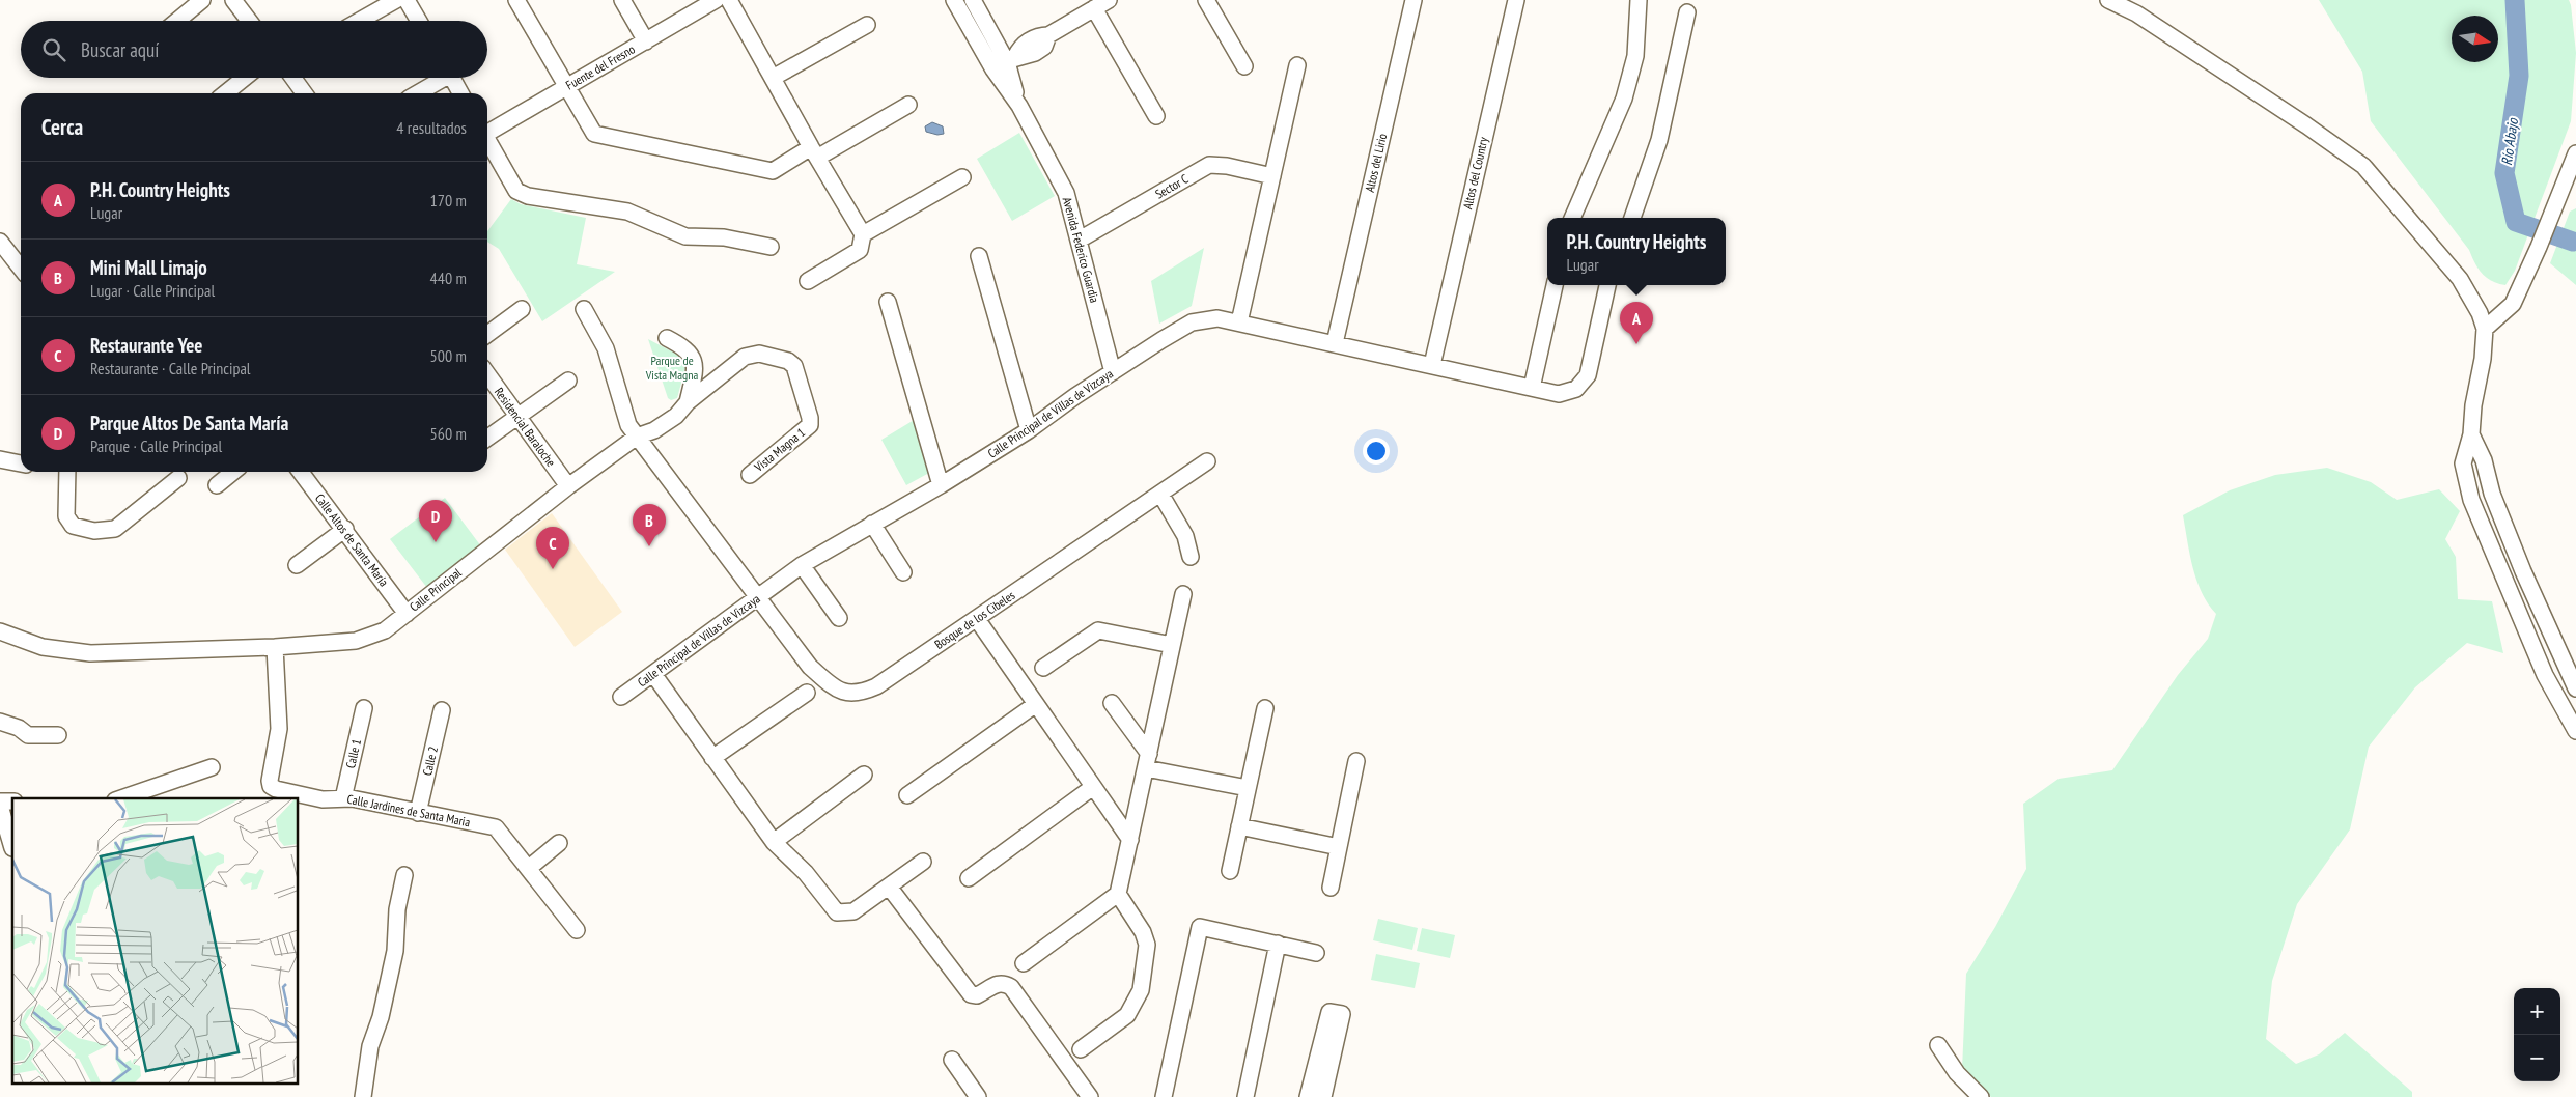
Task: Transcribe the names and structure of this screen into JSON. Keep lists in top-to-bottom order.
{
  "streets": {
    "street": [
      "Fuente del Fresno",
      "Altos del Lirio",
      "Altos del Country",
      "Sector C",
      "Avenida Federico Guardia",
      "Calle Principal de Villas de Vizcaya",
      "Residencial Baraloche",
      "Vista Magna 1",
      "Calle Altos de Santa María",
      "Calle Principal",
      "Bosque de los Cibeles",
      "Calle 1",
      "Calle 2",
      "Calle Jardines de Santa Maria"
    ]
  },
  "crossings": [
    ["Altos del Lirio", "Calle Principal de Villas de Vizcaya"],
    ["Altos del Country", "Calle Principal de Villas de Vizcaya"],
    ["Sector C", "Avenida Federico Guardia"],
    ["Avenida Federico Guardia", "Calle Principal de Villas de Vizcaya"],
    ["Calle Principal de Villas de Vizcaya", "Bosque de los Cibeles"],
    ["Residencial Baraloche", "Calle Principal"],
    ["Vista Magna 1", "Calle Principal"],
    ["Calle Altos de Santa María", "Calle Principal"],
    ["Calle Principal", "Calle Jardines de Santa Maria"],
    ["Calle 1", "Calle Jardines de Santa Maria"],
    ["Calle 2", "Calle Jardines de Santa Maria"]
  ],
  "water": ["Río Abajo"],
  "parks": ["Parque de Vista Magna"],
  "north": "right",
  "page": {
    "search": "Buscar aquí",
    "heading": ["Cerca", "4 resultados"],
    "list": [
      {
        "mark": "A",
        "name": "P.H. Country Heights",
        "note": "Lugar",
        "value": "170 m"
      },
      {
        "mark": "B",
        "name": "Mini Mall Limajo",
        "note": "Lugar · Calle Principal",
        "value": "440 m"
      },
      {
        "mark": "C",
        "name": "Restaurante Yee",
        "note": "Restaurante · Calle Principal",
        "value": "500 m"
      },
      {
        "mark": "D",
        "name": "Parque Altos De Santa María",
        "note": "Parque · Calle Principal",
        "value": "560 m"
      }
    ],
    "popup": ["P.H. Country Heights", "Lugar"],
    "pins": [
      "A",
      "D",
      "B",
      "C"
    ],
    "map_buttons": ["+", "−"]
  }
}
